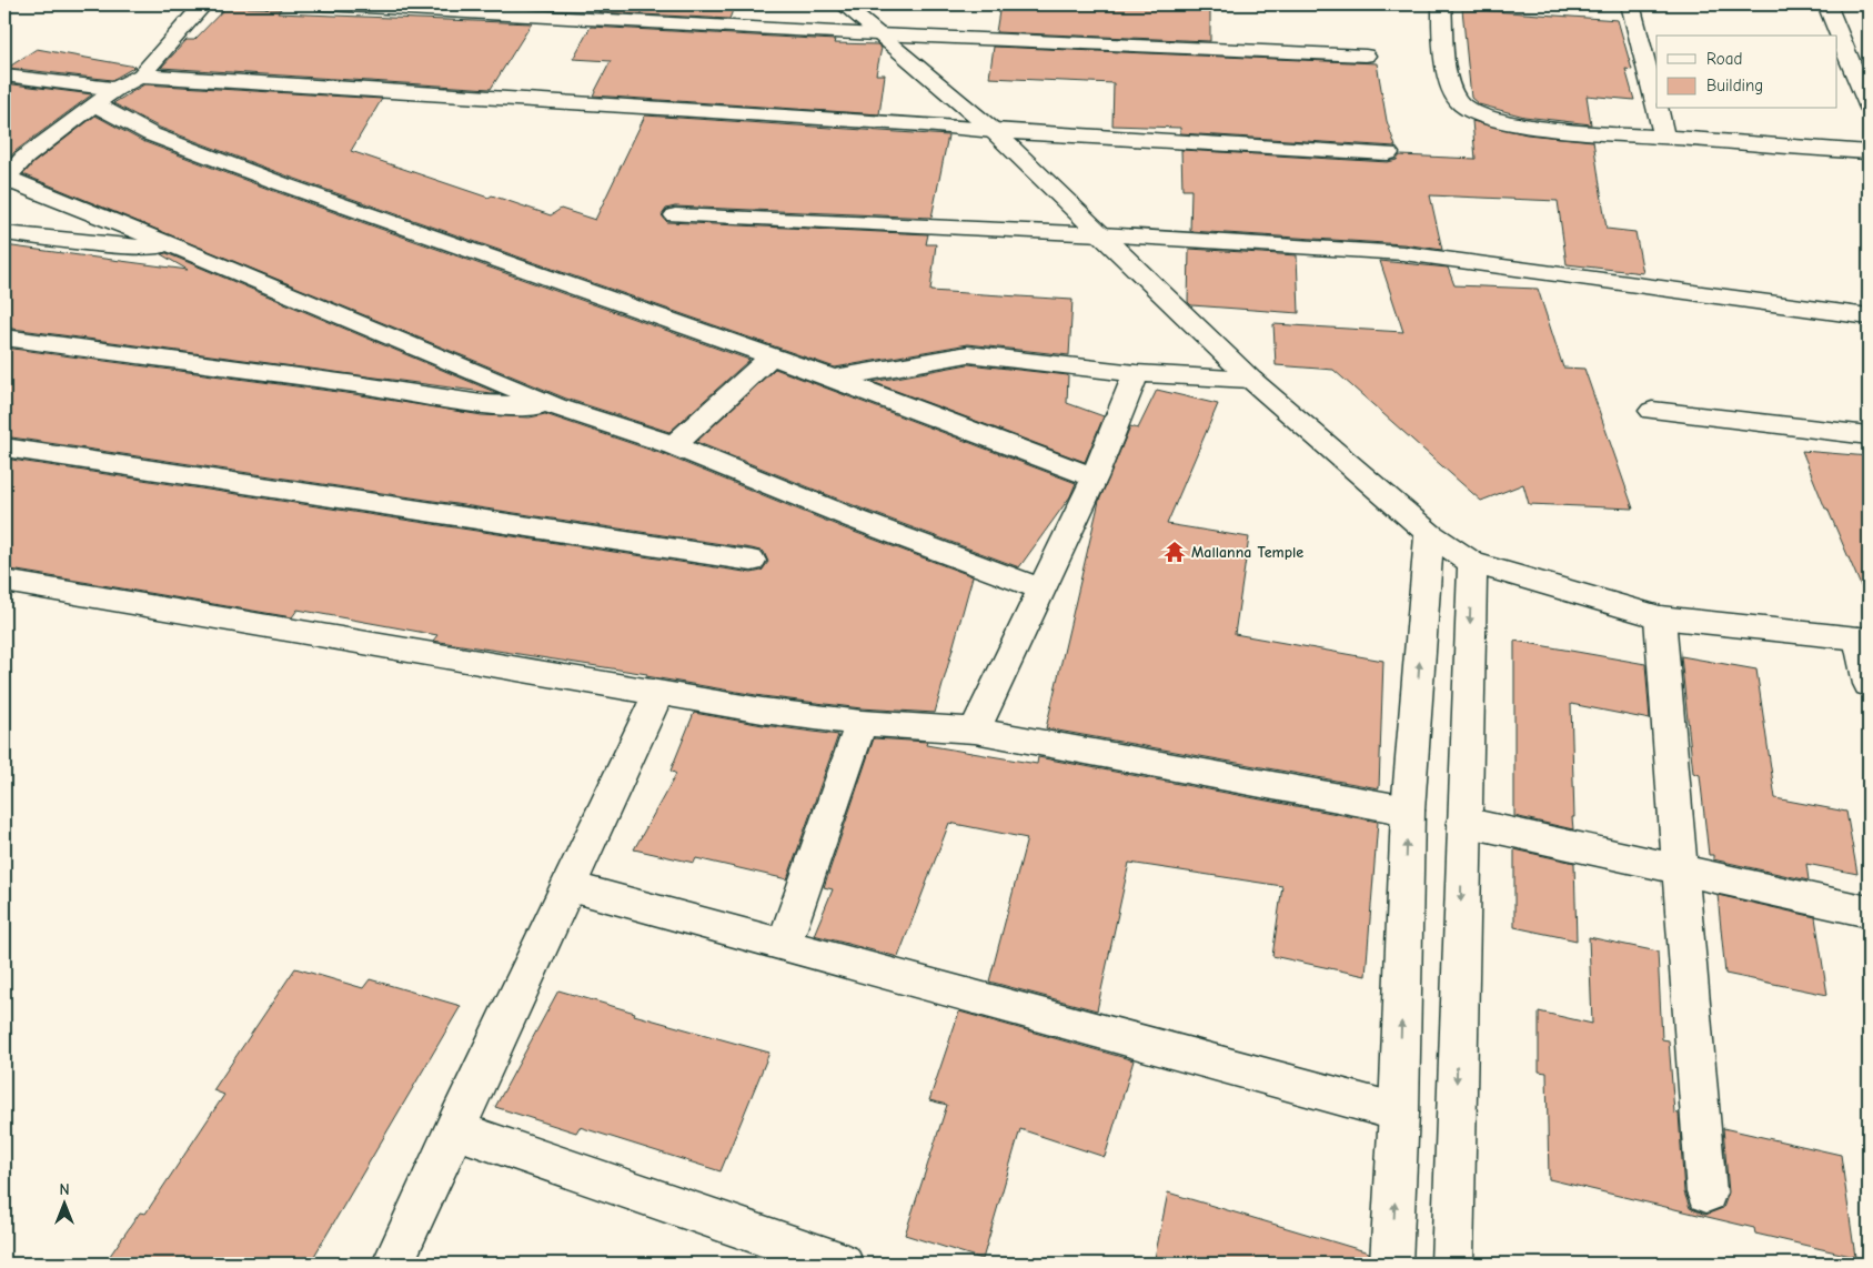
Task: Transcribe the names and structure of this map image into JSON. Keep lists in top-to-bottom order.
{
  "places": {
    "temple": ["Mallanna Temple"]
  },
  "legend": ["Road", "Building"],
  "north": "top"
}
